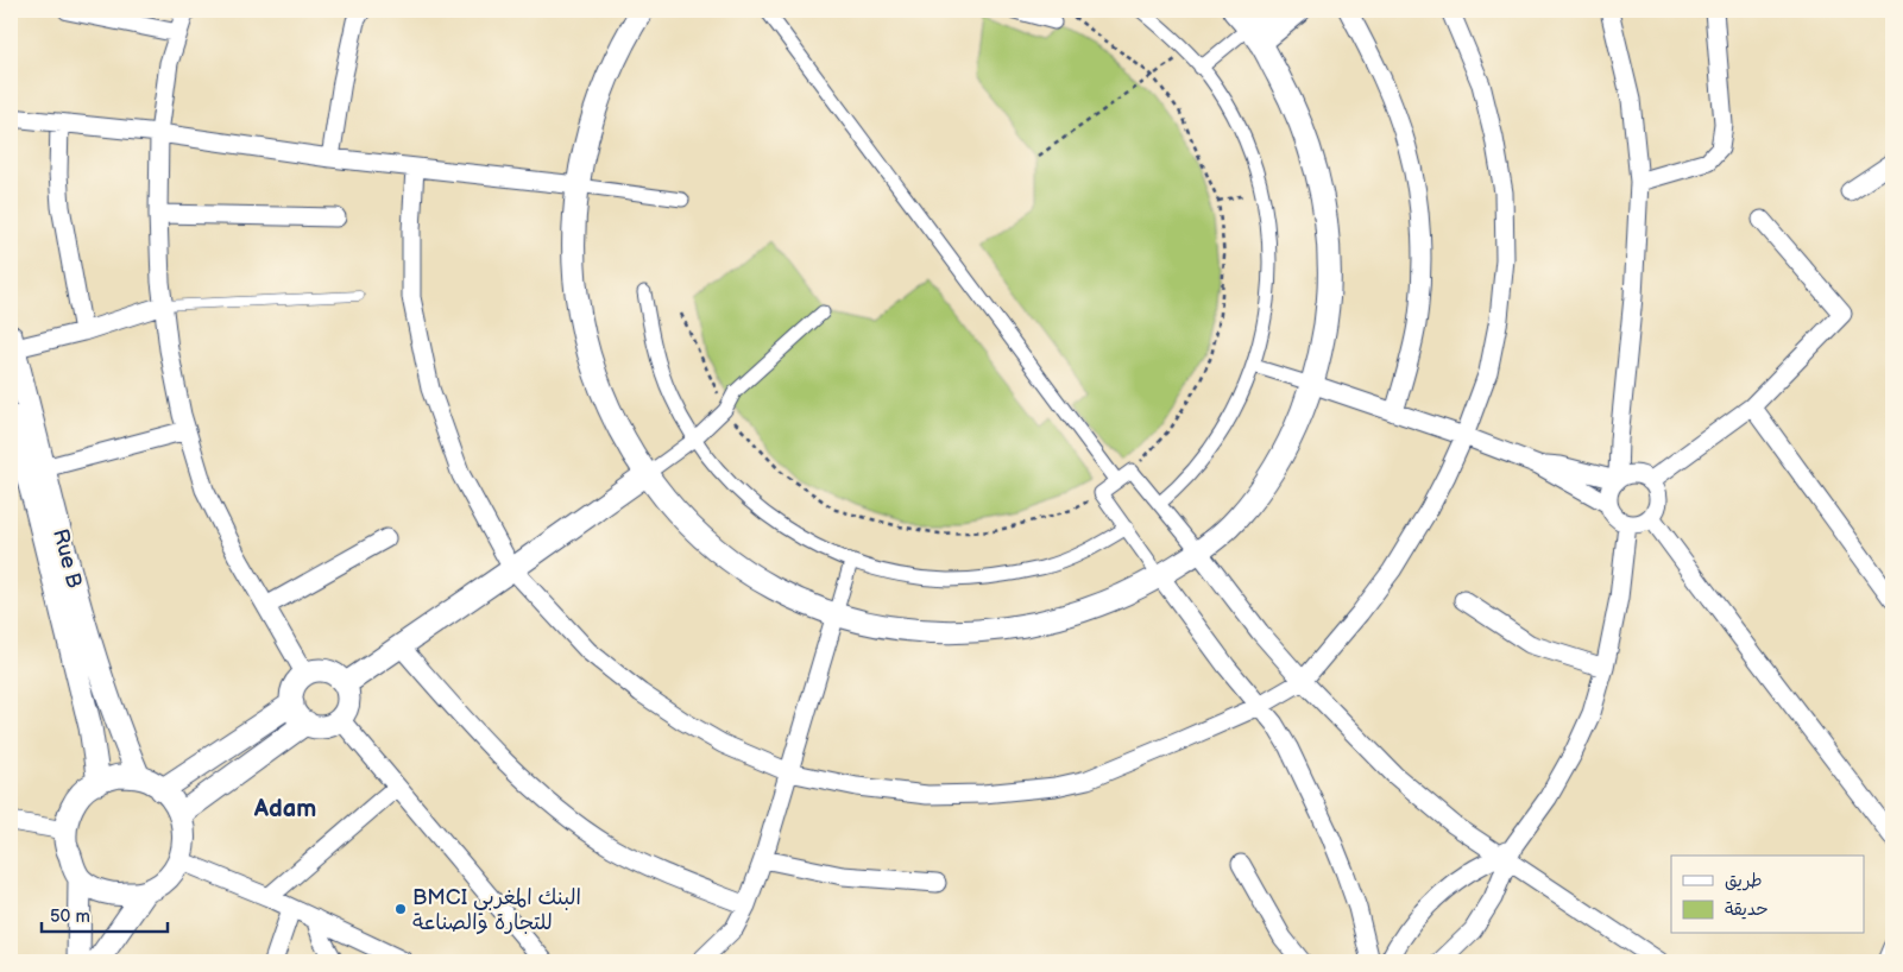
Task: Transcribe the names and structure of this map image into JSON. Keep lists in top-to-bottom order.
{
  "streets": {
    "street": ["Rue B"]
  },
  "districts": ["Adam"],
  "places": ["BMCI البنك المغربي للتجارة والصناعة"],
  "legend": ["طريق", "حديقة"],
  "scale_bar": "50 m"
}
